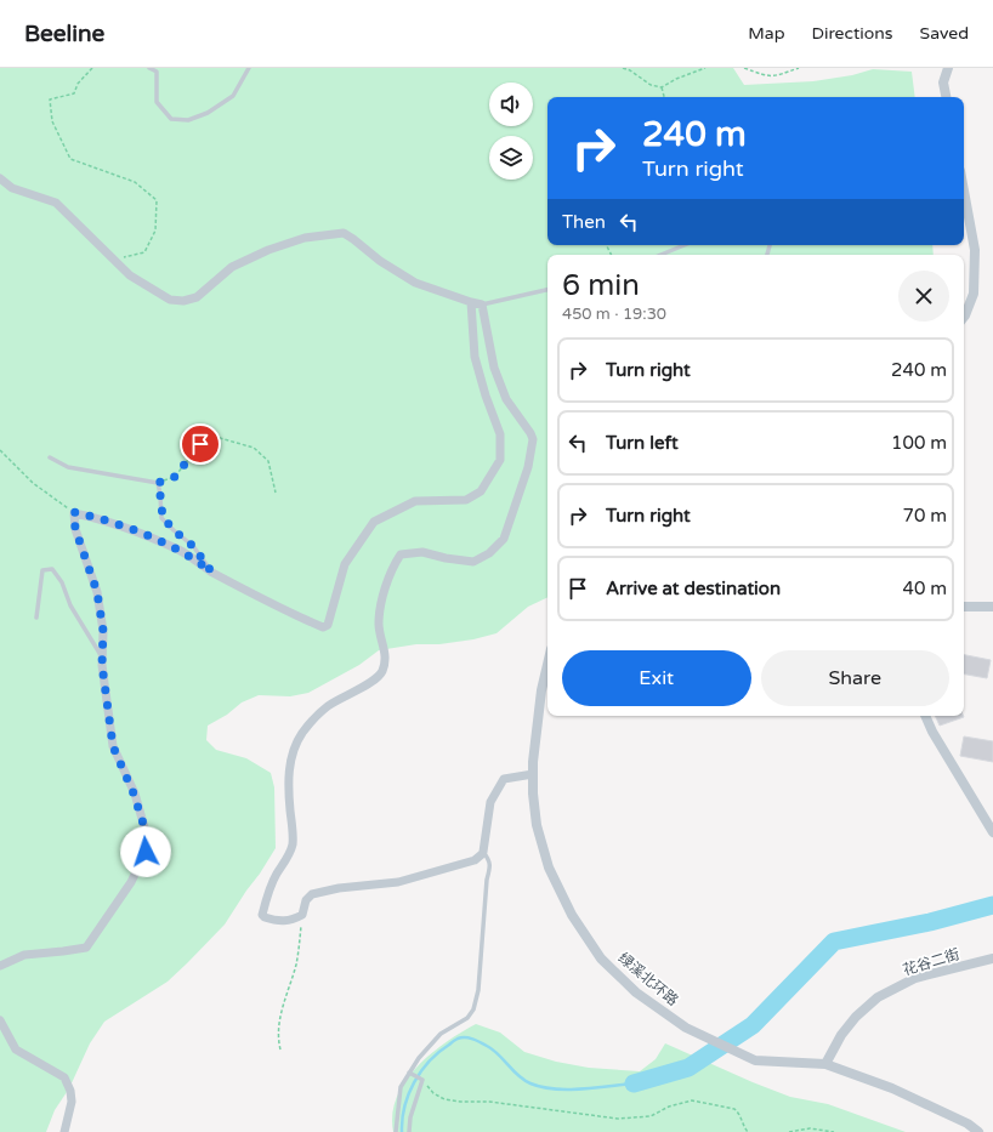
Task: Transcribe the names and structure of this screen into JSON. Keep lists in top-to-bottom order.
{
  "streets": {
    "street": ["花谷二街", "绿溪北环路"]
  },
  "crossings": [
    ["花谷二街", "绿溪北环路"]
  ],
  "page": {
    "header": "Beeline",
    "nav": ["Map", "Directions", "Saved"],
    "turn": ["240 m", "Turn right"],
    "then": "Then",
    "heading": ["6 min", "450 m · 19:30"],
    "list": [
      {
        "name": "Turn right",
        "value": "240 m"
      },
      {
        "name": "Turn left",
        "value": "100 m"
      },
      {
        "name": "Turn right",
        "value": "70 m"
      },
      {
        "name": "Arrive at destination",
        "value": "40 m"
      }
    ],
    "buttons": ["Exit", "Share"]
  }
}
